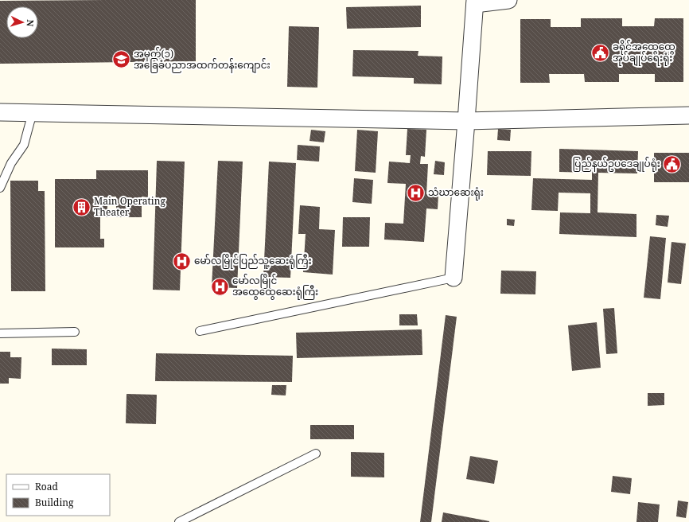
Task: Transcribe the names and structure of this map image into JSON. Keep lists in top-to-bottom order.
{
  "places": {
    "public building": ["ခရိုင်အထွေထွေ အုပ်ချုပ်ရေးရုံး", "ပြည်နယ်ဥပဒေချုပ်ရုံး"],
    "school or university": ["အမှတ်(၁) အခြေခံပညာအထက်တန်းကျောင်း"],
    "hospital": ["သံဃာဆေးရုံး", "မော်လမြိုင်ပြည်သူ့ဆေးရုံကြီး", "မော်လမြိုင် အထွေထွေဆေးရုံကြီး"],
    "building": ["Main Operating Theater"]
  },
  "legend": ["Road", "Building"],
  "north": "right"
}
